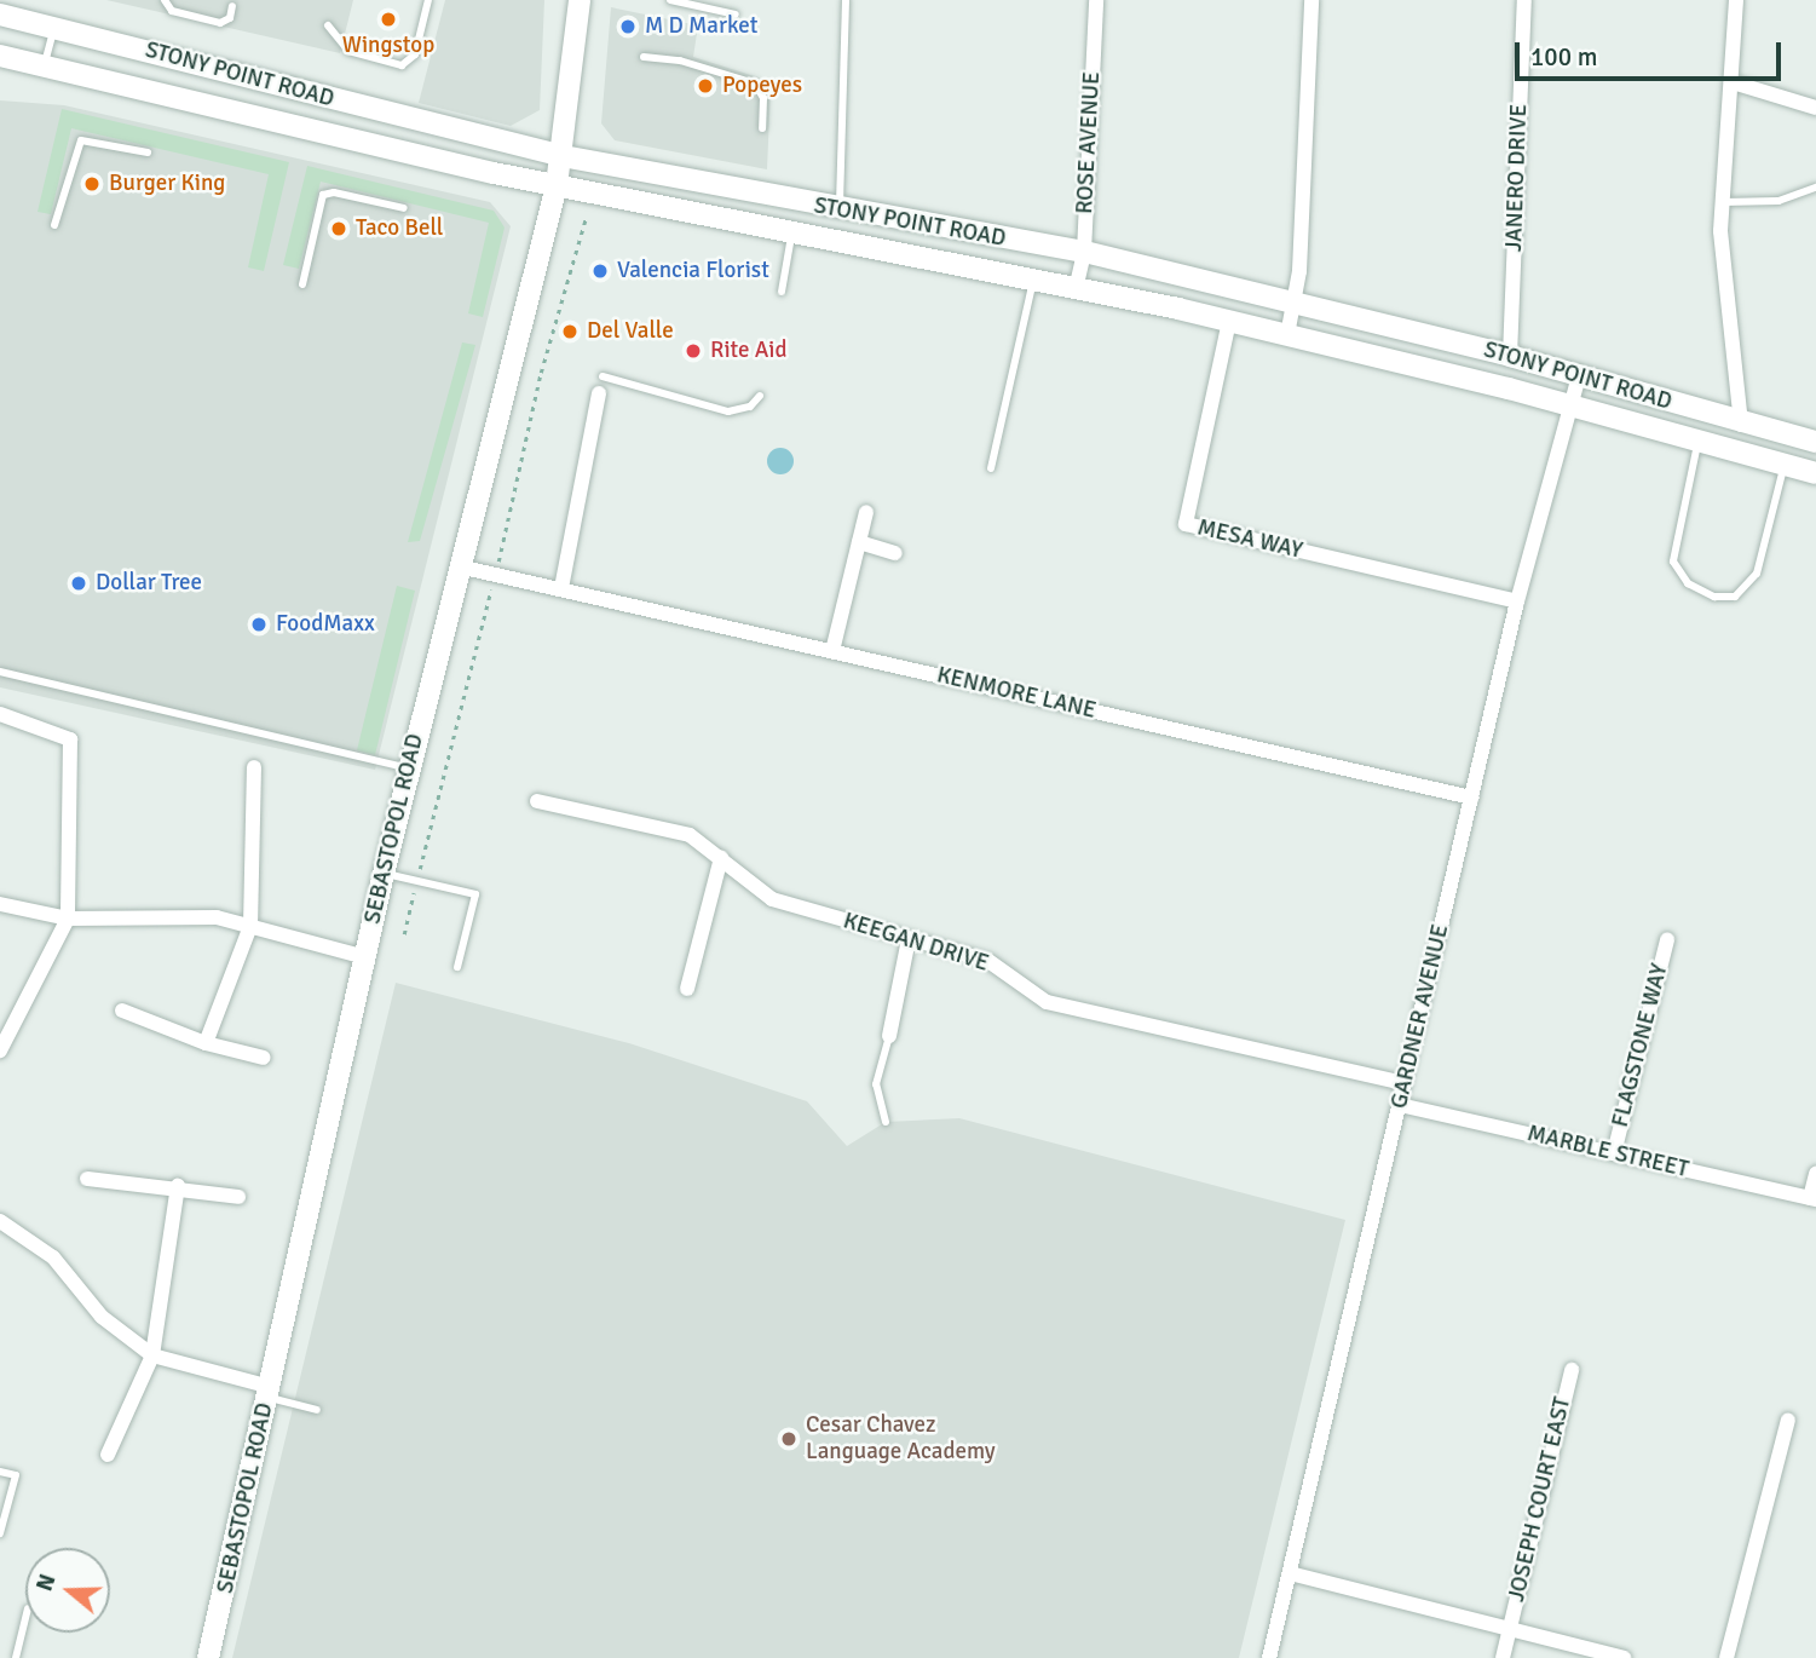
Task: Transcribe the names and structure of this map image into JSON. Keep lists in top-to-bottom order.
{
  "streets": {
    "main road": ["STONY POINT ROAD", "SEBASTOPOL ROAD"],
    "street": [
      "ROSE AVENUE",
      "JANERO DRIVE",
      "MESA WAY",
      "KENMORE LANE",
      "KEEGAN DRIVE",
      "GARDNER AVENUE",
      "FLAGSTONE WAY",
      "MARBLE STREET",
      "JOSEPH COURT EAST"
    ]
  },
  "crossings": [
    ["STONY POINT ROAD", "ROSE AVENUE"],
    ["STONY POINT ROAD", "JANERO DRIVE"],
    ["STONY POINT ROAD", "MESA WAY"],
    ["STONY POINT ROAD", "SEBASTOPOL ROAD"],
    ["STONY POINT ROAD", "GARDNER AVENUE"],
    ["MESA WAY", "GARDNER AVENUE"],
    ["KENMORE LANE", "SEBASTOPOL ROAD"],
    ["KENMORE LANE", "GARDNER AVENUE"],
    ["KEEGAN DRIVE", "GARDNER AVENUE"],
    ["GARDNER AVENUE", "MARBLE STREET"],
    ["FLAGSTONE WAY", "MARBLE STREET"]
  ],
  "places": [
    "Wingstop",
    "M D Market",
    "Popeyes",
    "Burger King",
    "Taco Bell",
    "Valencia Florist",
    "Del Valle",
    "Rite Aid",
    "Dollar Tree",
    "FoodMaxx",
    "Cesar Chavez Language Academy"
  ],
  "scale_bar": "100 m",
  "north": "left"
}
